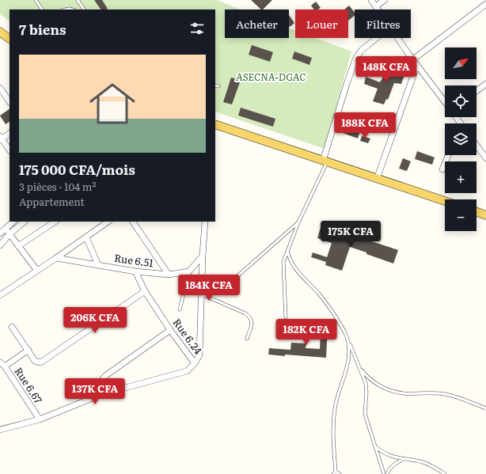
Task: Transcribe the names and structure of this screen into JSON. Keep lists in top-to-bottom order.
{
  "streets": {
    "street": ["Rue 6.51", "Rue 6.24", "Rue 6.67"]
  },
  "crossings": [
    ["Rue 6.51", "Rue 6.24"]
  ],
  "parks": ["ASECNA-DGAC"],
  "north": "top right",
  "page": {
    "chip": ["Acheter", "Louer", "Filtres"],
    "heading": "7 biens",
    "map_buttons": ["+", "−"],
    "list": [
      {
        "name": "175 000 CFA/mois",
        "note": "3 pièces · 104 m² · Appartement"
      }
    ],
    "price": [
      "148K CFA",
      "188K CFA",
      "175K CFA",
      "184K CFA",
      "206K CFA",
      "182K CFA",
      "137K CFA"
    ]
  }
}
